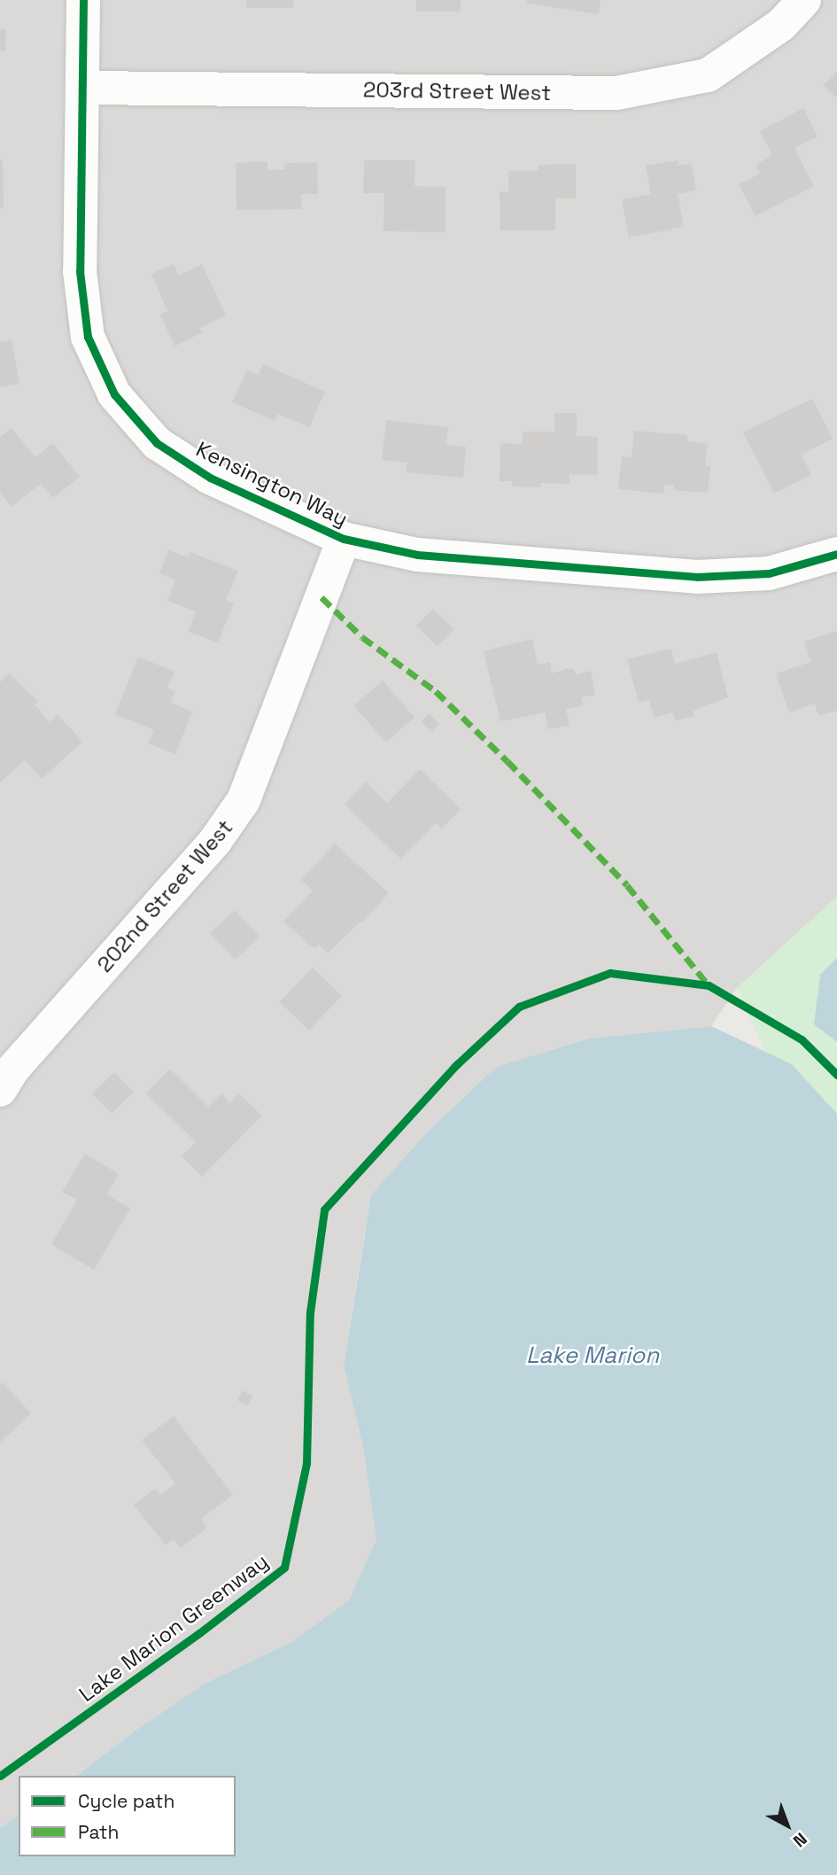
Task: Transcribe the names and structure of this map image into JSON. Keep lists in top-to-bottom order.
{
  "streets": {
    "street": ["203rd Street West", "Kensington Way", "202nd Street West"],
    "cycle path": ["Lake Marion Greenway"]
  },
  "crossings": [
    ["203rd Street West", "Kensington Way"],
    ["Kensington Way", "202nd Street West"]
  ],
  "water": ["Lake Marion"],
  "legend": ["Cycle path", "Path"],
  "north": "bottom right"
}
